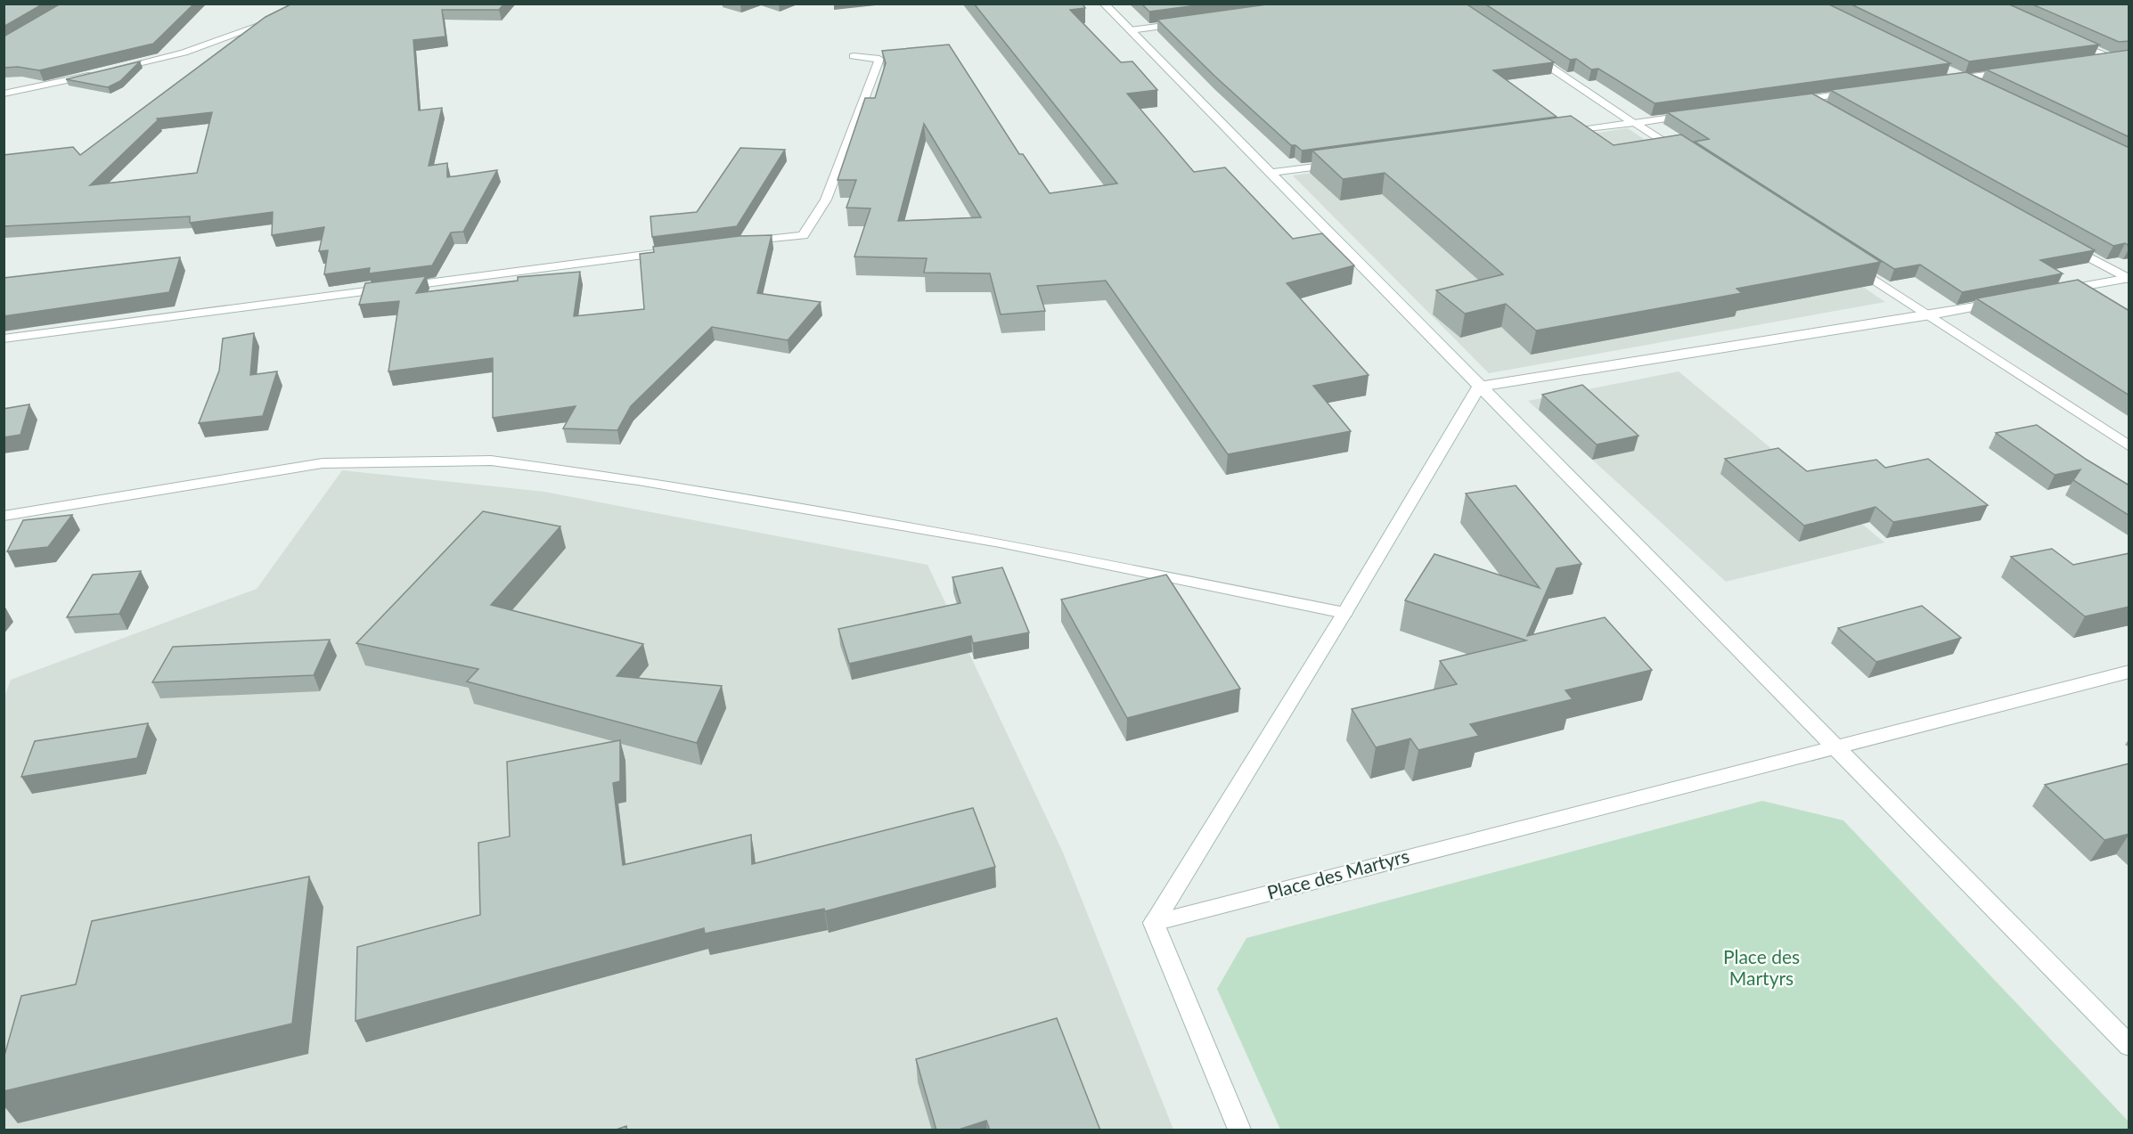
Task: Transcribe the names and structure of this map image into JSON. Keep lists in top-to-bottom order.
{
  "streets": {
    "street": ["Place des Martyrs"]
  },
  "parks": ["Place des Martyrs"]
}
